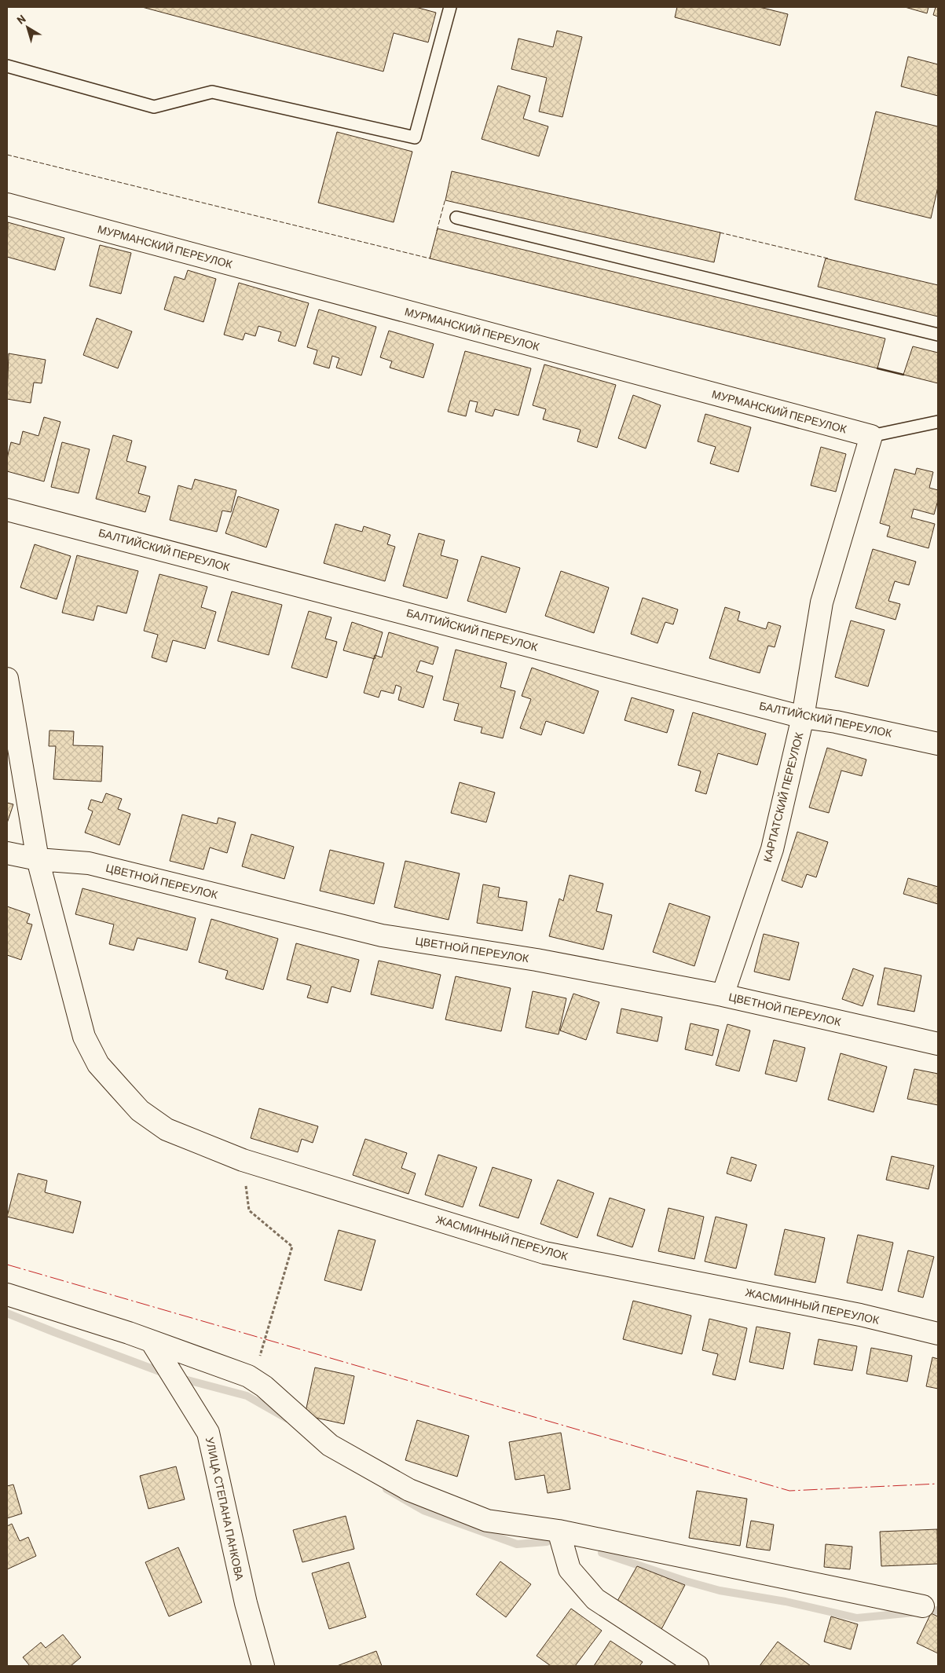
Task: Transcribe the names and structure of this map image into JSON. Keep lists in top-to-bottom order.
{
  "streets": {
    "street": [
      "МУРМАНСКИЙ ПЕРЕУЛОК",
      "БАЛТИЙСКИЙ ПЕРЕУЛОК",
      "КАРПАТСКИЙ ПЕРЕУЛОК",
      "ЦВЕТНОЙ ПЕРЕУЛОК",
      "ЖАСМИННЫЙ ПЕРЕУЛОК",
      "УЛИЦА СТЕПАНА ПАНКОВА"
    ]
  },
  "crossings": [
    ["МУРМАНСКИЙ ПЕРЕУЛОК", "КАРПАТСКИЙ ПЕРЕУЛОК"],
    ["БАЛТИЙСКИЙ ПЕРЕУЛОК", "КАРПАТСКИЙ ПЕРЕУЛОК"],
    ["КАРПАТСКИЙ ПЕРЕУЛОК", "ЦВЕТНОЙ ПЕРЕУЛОК"],
    ["ЦВЕТНОЙ ПЕРЕУЛОК", "ЖАСМИННЫЙ ПЕРЕУЛОК"]
  ],
  "north": "top left"
}
